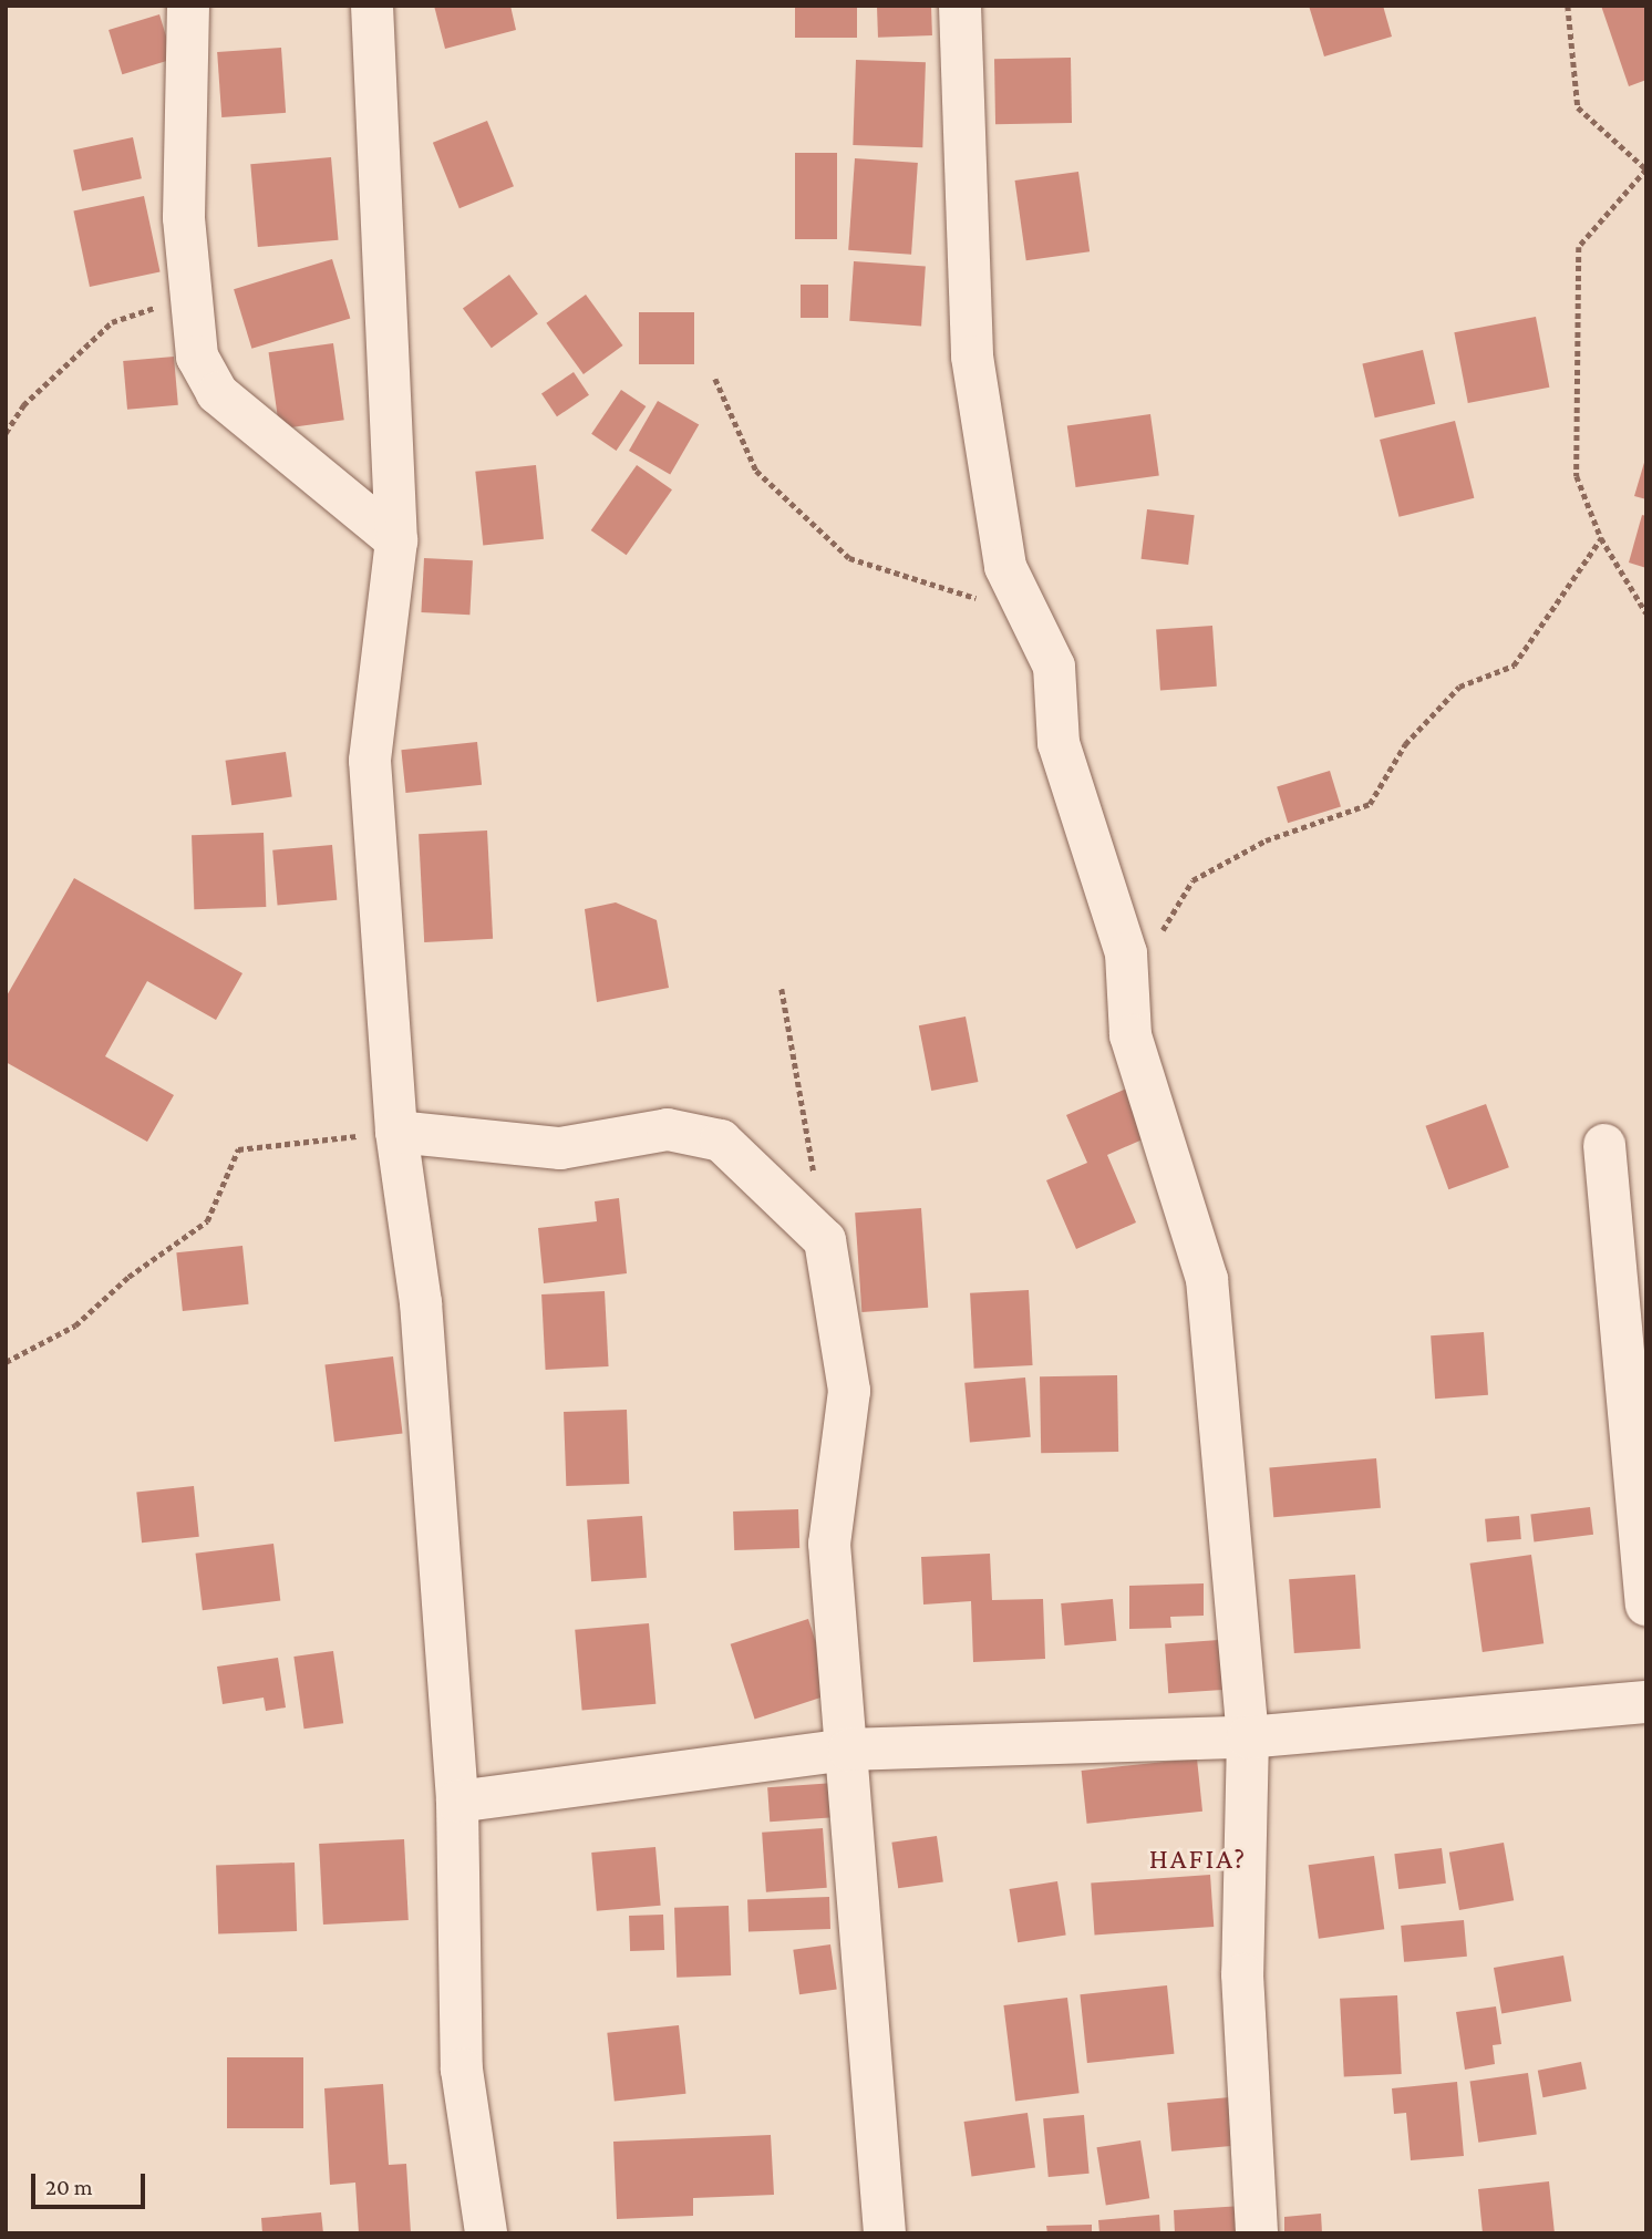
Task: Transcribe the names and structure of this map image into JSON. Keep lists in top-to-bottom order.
{
  "districts": ["HAFIA?"],
  "scale_bar": "20 m"
}
